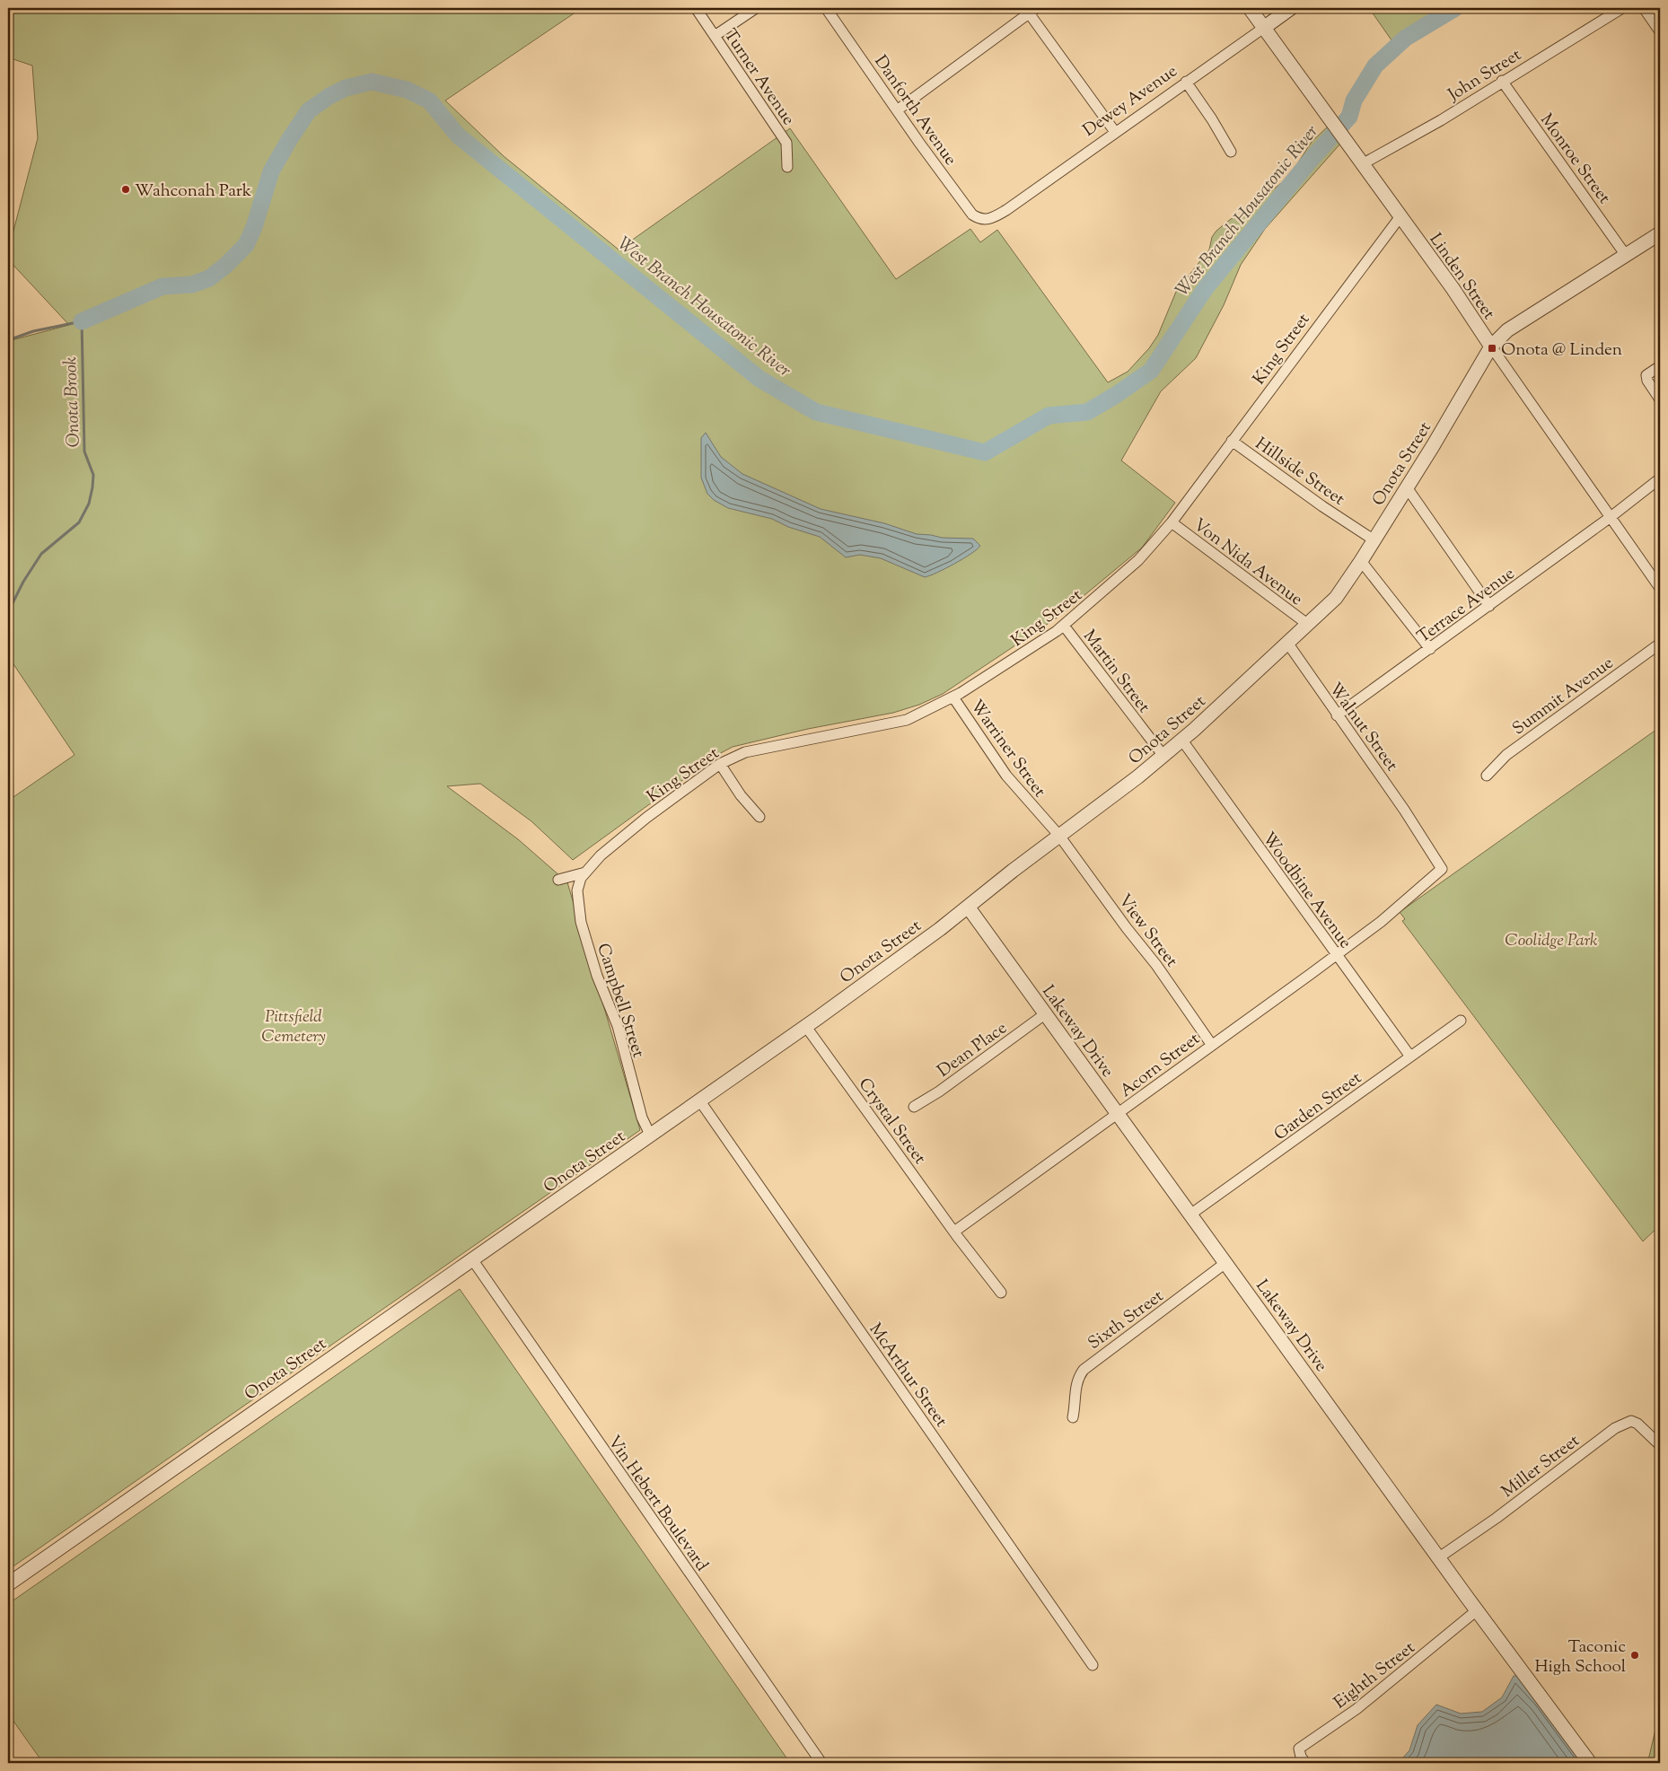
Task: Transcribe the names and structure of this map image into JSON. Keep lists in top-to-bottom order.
{
  "streets": {
    "street": [
      "John Street",
      "Turner Avenue",
      "Dewey Avenue",
      "Danforth Avenue",
      "Monroe Street",
      "Linden Street",
      "King Street",
      "Onota Street",
      "Hillside Street",
      "Von Nida Avenue",
      "Terrace Avenue",
      "Martin Street",
      "Summit Avenue",
      "Walnut Street",
      "Warriner Street",
      "Woodbine Avenue",
      "View Street",
      "Campbell Street",
      "Lakeway Drive",
      "Dean Place",
      "Acorn Street",
      "Garden Street",
      "Crystal Street",
      "Sixth Street",
      "McArthur Street",
      "Miller Street",
      "Vin Hebert Boulevard",
      "Eighth Street"
    ]
  },
  "crossings": [
    ["John Street", "Monroe Street"],
    ["John Street", "Linden Street"],
    ["Dewey Avenue", "Danforth Avenue"],
    ["Dewey Avenue", "Linden Street"],
    ["Monroe Street", "Onota Street"],
    ["Linden Street", "King Street"],
    ["Linden Street", "Onota Street"],
    ["Linden Street", "Terrace Avenue"],
    ["King Street", "Hillside Street"],
    ["King Street", "Von Nida Avenue"],
    ["King Street", "Martin Street"],
    ["King Street", "Warriner Street"],
    ["King Street", "Campbell Street"],
    ["Onota Street", "Hillside Street"],
    ["Onota Street", "Von Nida Avenue"],
    ["Onota Street", "Martin Street"],
    ["Onota Street", "Walnut Street"],
    ["Onota Street", "Warriner Street"],
    ["Onota Street", "Woodbine Avenue"],
    ["Onota Street", "View Street"],
    ["Onota Street", "Campbell Street"],
    ["Onota Street", "Lakeway Drive"],
    ["Onota Street", "Crystal Street"],
    ["Onota Street", "McArthur Street"],
    ["Onota Street", "Vin Hebert Boulevard"],
    ["Terrace Avenue", "Walnut Street"],
    ["Walnut Street", "Acorn Street"],
    ["Warriner Street", "View Street"],
    ["Woodbine Avenue", "Acorn Street"],
    ["Woodbine Avenue", "Garden Street"],
    ["View Street", "Acorn Street"],
    ["Lakeway Drive", "Dean Place"],
    ["Lakeway Drive", "Acorn Street"],
    ["Lakeway Drive", "Garden Street"],
    ["Lakeway Drive", "Sixth Street"],
    ["Lakeway Drive", "Miller Street"],
    ["Lakeway Drive", "Eighth Street"],
    ["Acorn Street", "Crystal Street"]
  ],
  "water": ["West Branch Housatonic River", "Onota Brook"],
  "parks": ["Coolidge Park", "Pittsfield Cemetery"],
  "places": {
    "other": ["Wahconah Park", "Taconic High School"],
    "transit": ["Onota @ Linden"]
  }
}
